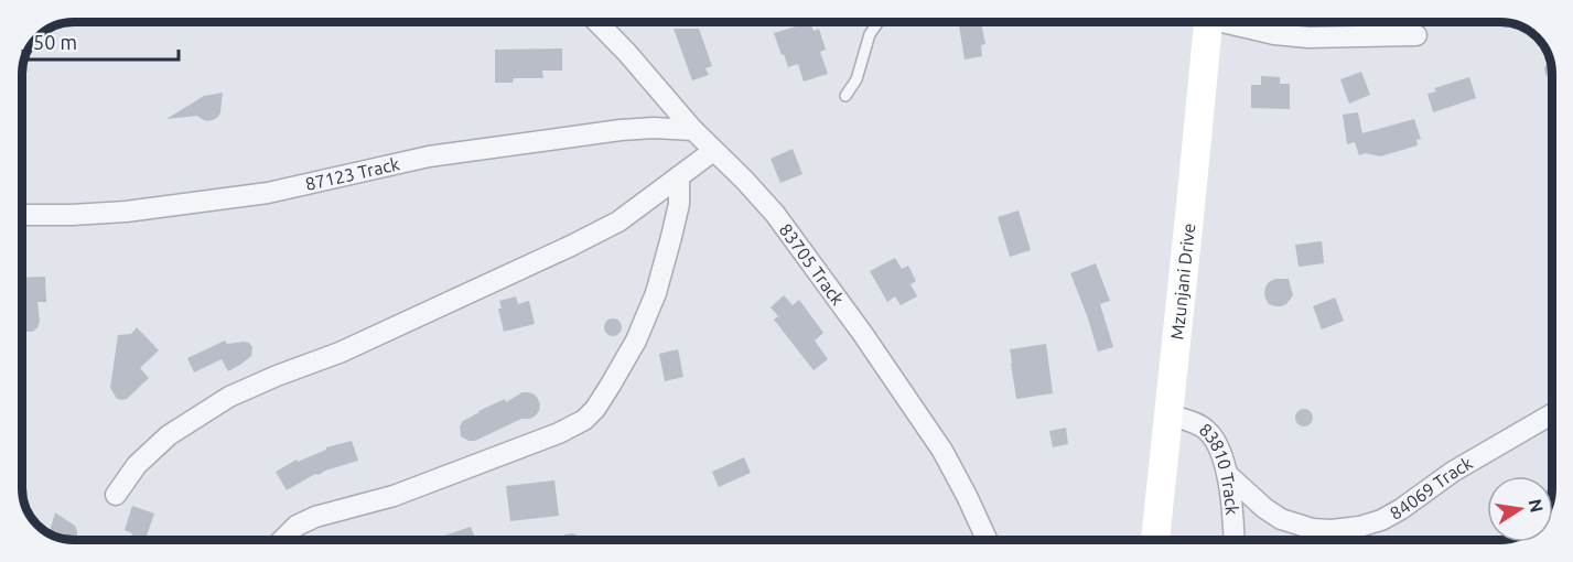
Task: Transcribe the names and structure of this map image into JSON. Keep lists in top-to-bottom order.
{
  "streets": {
    "main road": ["Mzunjani Drive"],
    "street": [
      "87123 Track",
      "83705 Track",
      "83810 Track",
      "84069 Track"
    ]
  },
  "crossings": [
    ["87123 Track", "83705 Track"],
    ["Mzunjani Drive", "83810 Track"],
    ["83810 Track", "84069 Track"]
  ],
  "scale_bar": "50 m",
  "north": "right"
}
